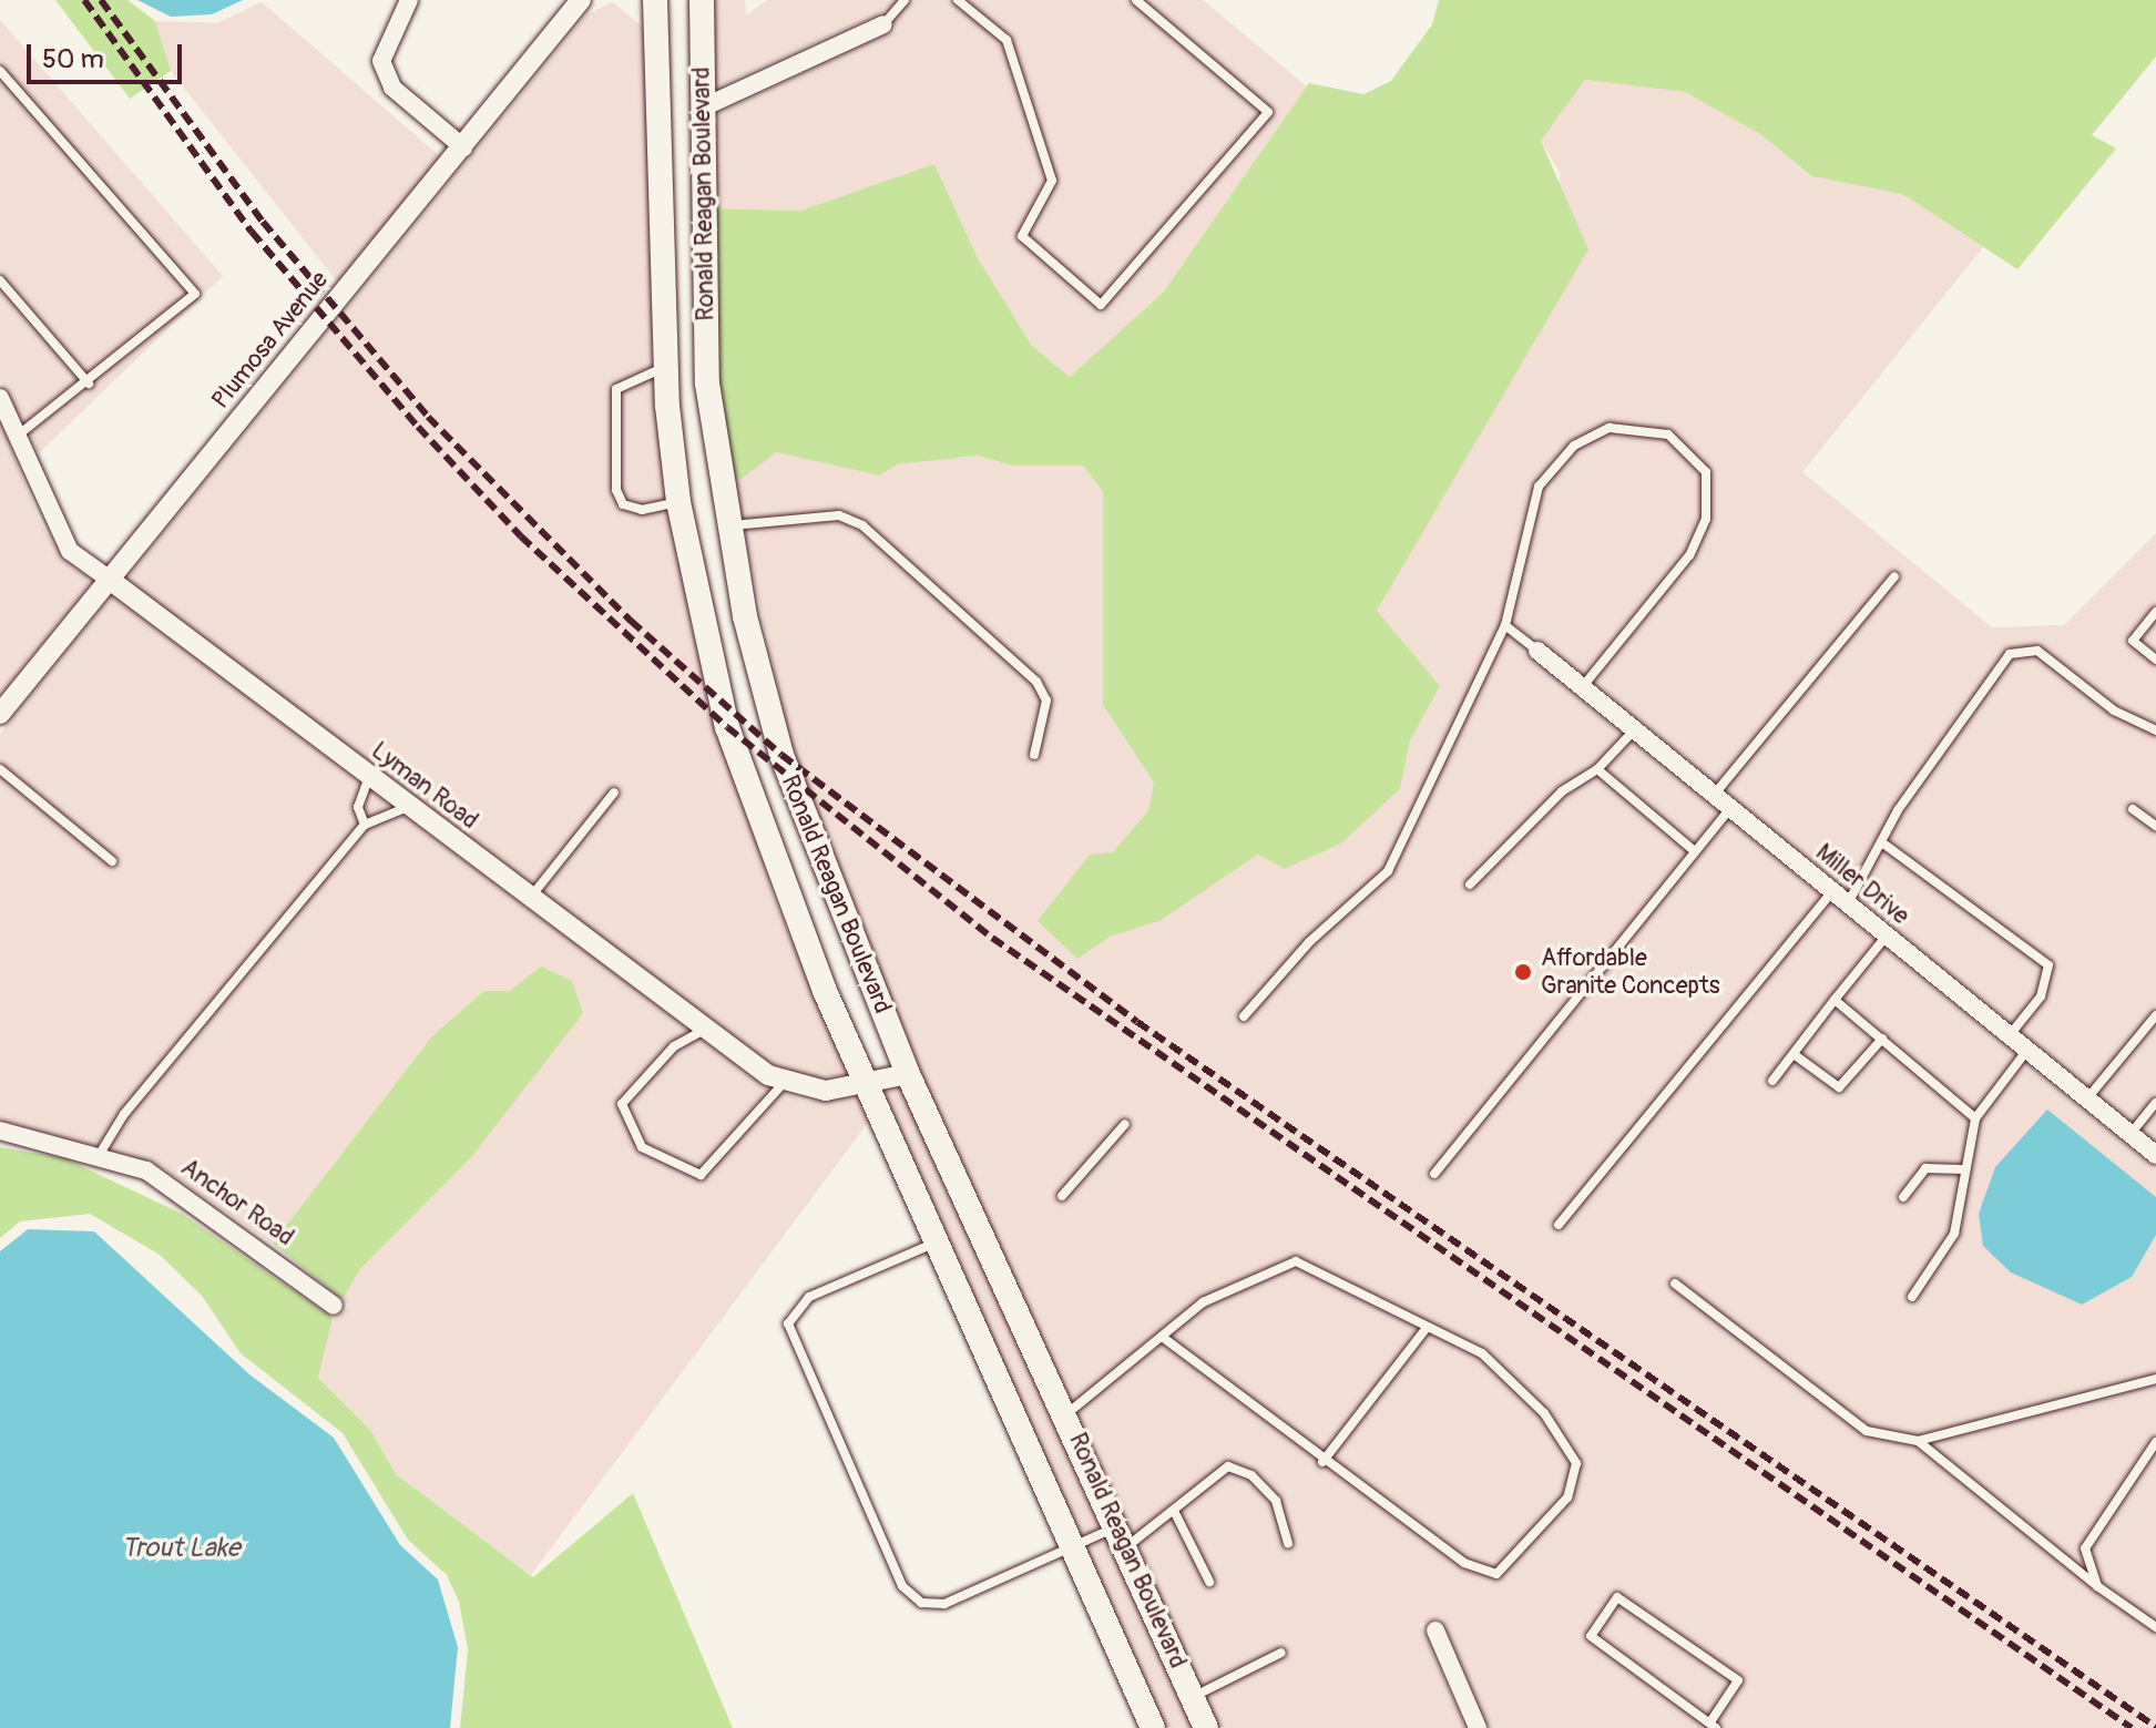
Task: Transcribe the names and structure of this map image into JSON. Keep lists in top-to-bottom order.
{
  "streets": {
    "main road": ["Ronald Reagan Boulevard"],
    "street": [
      "Plumosa Avenue",
      "Lyman Road",
      "Miller Drive",
      "Anchor Road"
    ]
  },
  "crossings": [
    ["Ronald Reagan Boulevard", "Lyman Road"],
    ["Plumosa Avenue", "Lyman Road"]
  ],
  "water": ["Trout Lake"],
  "places": ["Affordable Granite Concepts"],
  "scale_bar": "50 m"
}
